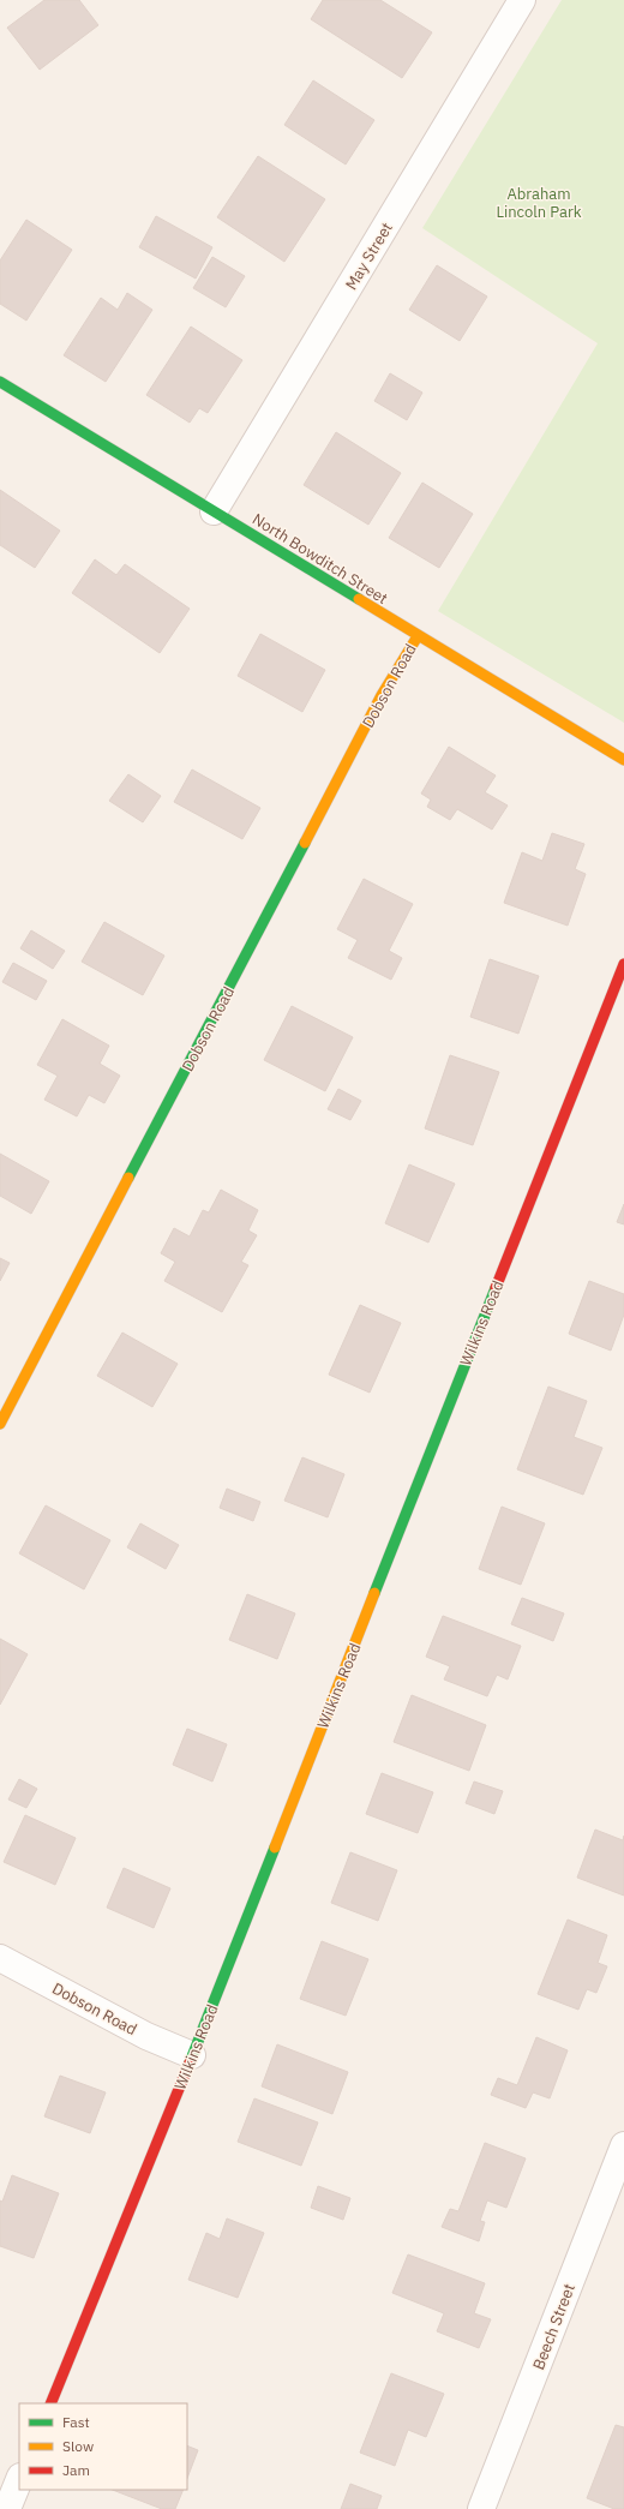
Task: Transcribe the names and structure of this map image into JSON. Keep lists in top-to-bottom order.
{
  "streets": {
    "street": [
      "May Street",
      "North Bowditch Street",
      "Dobson Road",
      "Wilkins Road",
      "Beech Street"
    ]
  },
  "crossings": [
    ["May Street", "North Bowditch Street"],
    ["North Bowditch Street", "Dobson Road"],
    ["Dobson Road", "Wilkins Road"]
  ],
  "parks": ["Abraham Lincoln Park"],
  "legend": ["Fast", "Slow", "Jam"]
}
